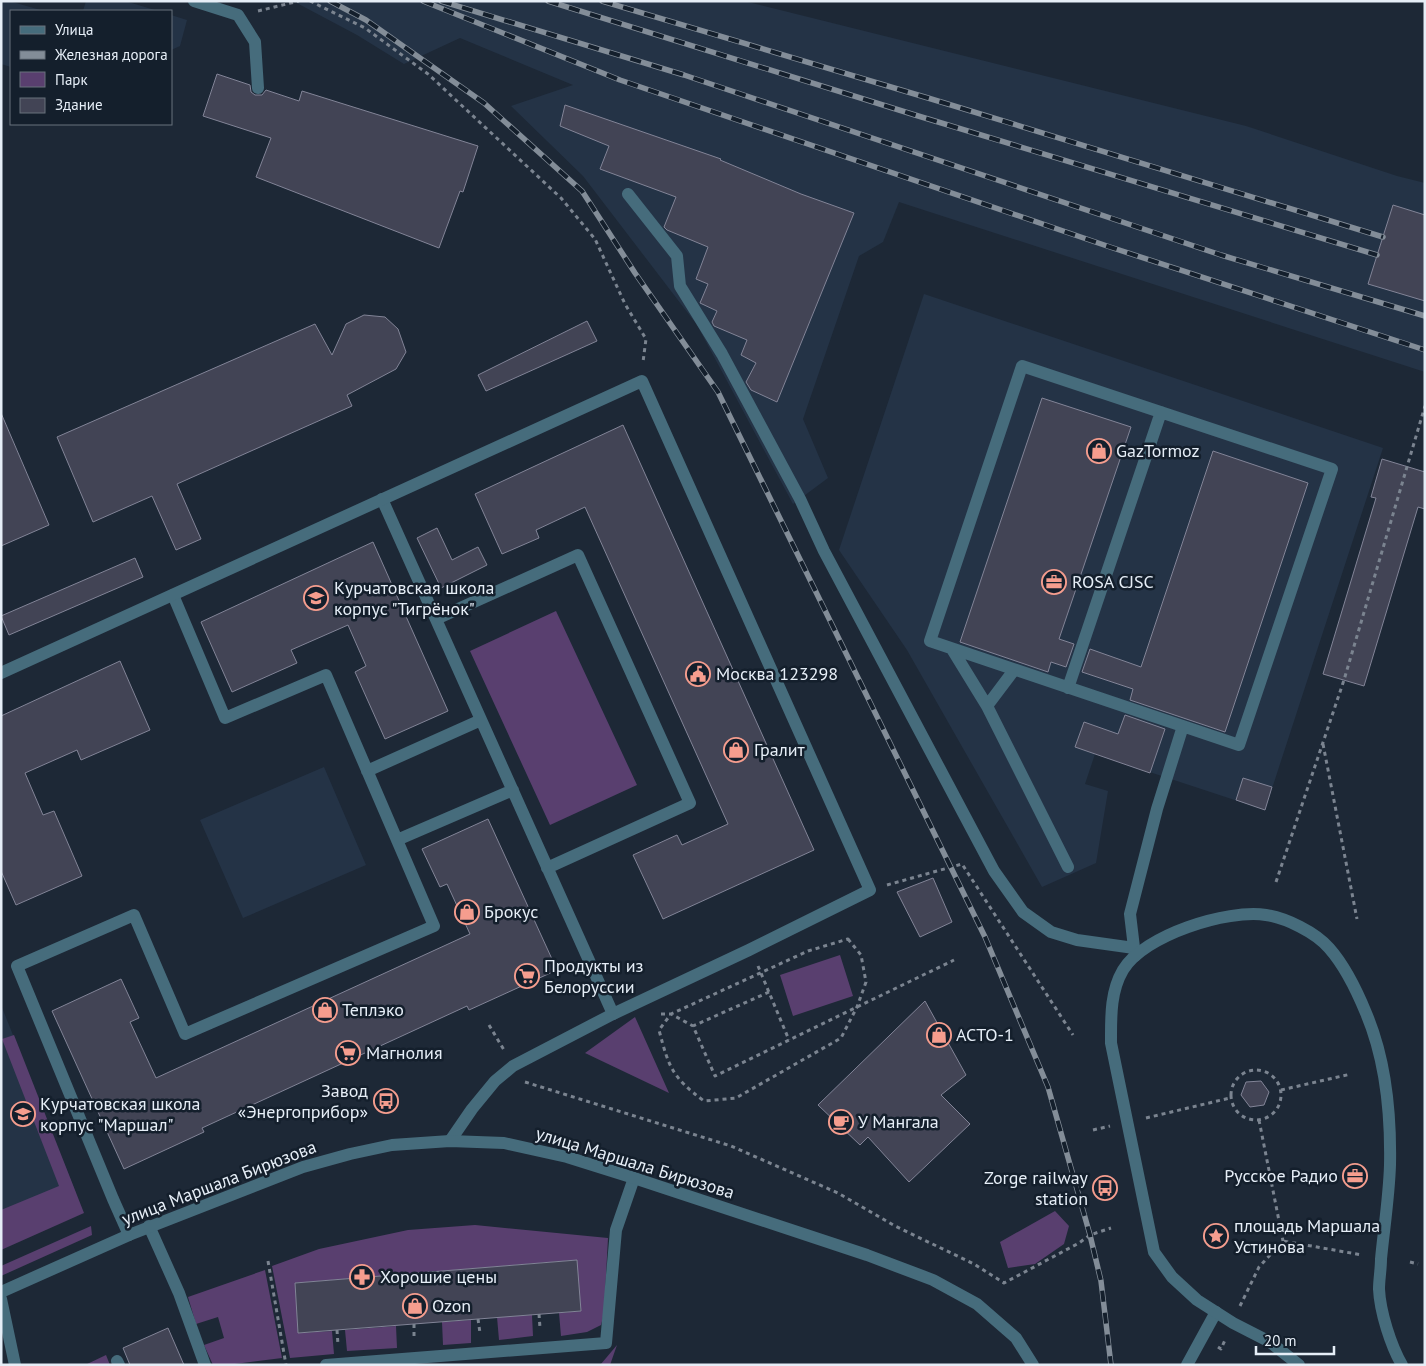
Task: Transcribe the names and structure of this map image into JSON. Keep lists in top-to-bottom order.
{
  "streets": {
    "street": ["улица Маршала Бирюзова"]
  },
  "places": {
    "shop": [
      "GazTormoz",
      "Гралит",
      "Брокус",
      "Теплэко",
      "АСТО-1",
      "Ozon"
    ],
    "office": ["ROSA CJSC", "Русское Радио"],
    "school or university": ["Курчатовская школа корпус \"Тигрёнок\"", "Курчатовская школа корпус \"Маршал\""],
    "public building": ["Москва 123298"],
    "supermarket": ["Продукты из Белоруссии", "Магнолия"],
    "bus stop": ["Завод «Энергоприбор»", "Zorge railway station"],
    "cafe": ["У Мангала"],
    "place": ["площадь Маршала Устинова"],
    "pharmacy": ["Хорошие цены"]
  },
  "legend": [
    "Улица",
    "Железная дорога",
    "Парк",
    "Здание"
  ],
  "scale_bar": "20 m"
}
